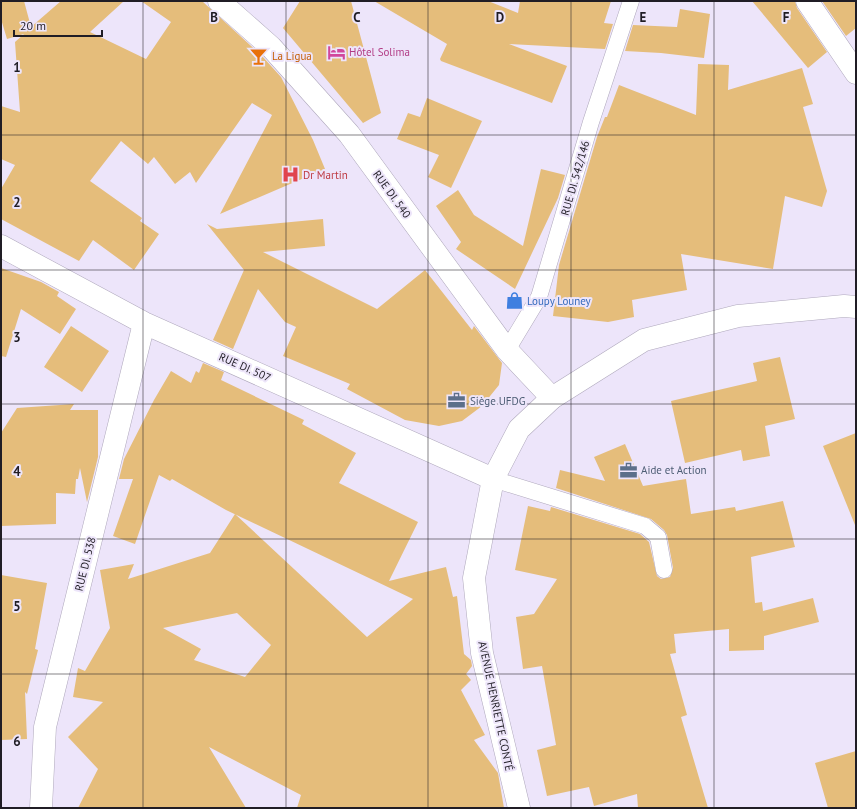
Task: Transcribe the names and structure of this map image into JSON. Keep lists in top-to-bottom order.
{
  "streets": {
    "street": [
      "RUE DI. 540",
      "RUE DI. 507",
      "RUE DI. 538",
      "AVENUE HENRIETTE CONTÉ"
    ],
    "lane": ["RUE DI. 542/146"]
  },
  "crossings": [
    ["RUE DI. 542/146", "RUE DI. 540"],
    ["RUE DI. 540", "AVENUE HENRIETTE CONTÉ"],
    ["RUE DI. 507", "RUE DI. 538"],
    ["RUE DI. 507", "AVENUE HENRIETTE CONTÉ"]
  ],
  "places": {
    "hotel": ["Hôtel Solima"],
    "bar": ["La Ligua"],
    "hospital": ["Dr Martin"],
    "shop": ["Loupy Louney"],
    "office": ["Siège UFDG", "Aide et Action"]
  },
  "scale_bar": "20 m",
  "grid": {
    "columns": [
      "B",
      "C",
      "D",
      "E",
      "F"
    ],
    "rows": [
      "1",
      "2",
      "3",
      "4",
      "5",
      "6"
    ]
  }
}
